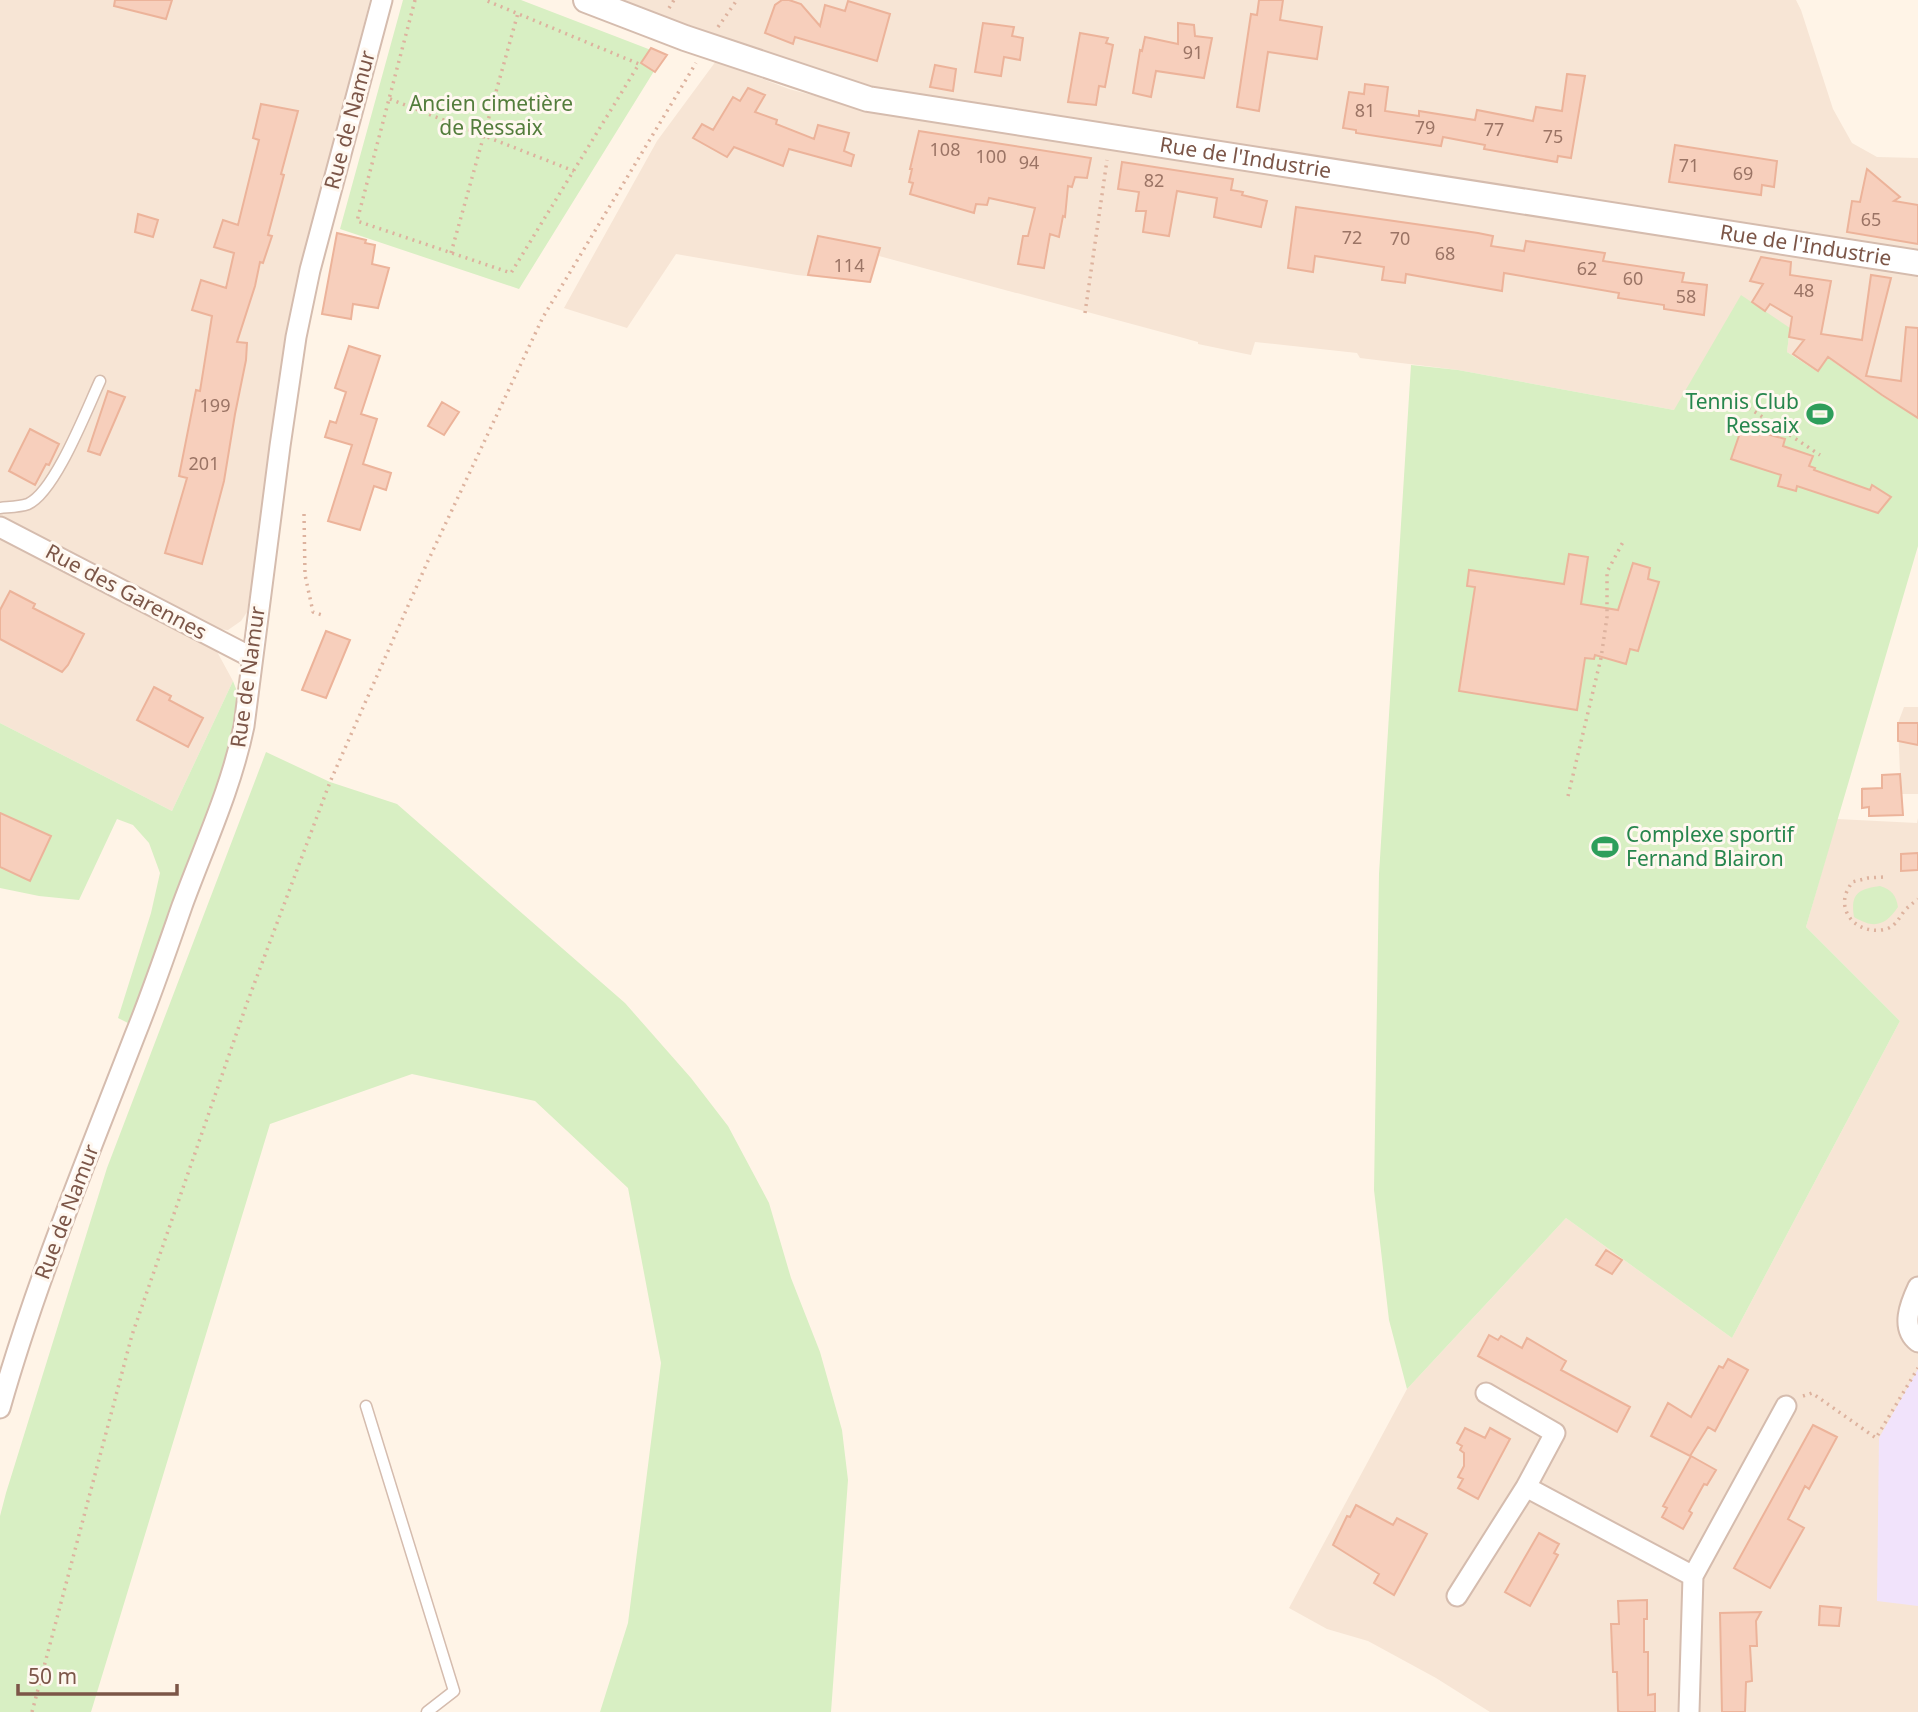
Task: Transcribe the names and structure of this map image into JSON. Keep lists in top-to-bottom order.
{
  "streets": {
    "street": ["Rue de Namur", "Rue de l'Industrie", "Rue des Garennes"]
  },
  "crossings": [
    ["Rue de Namur", "Rue des Garennes"]
  ],
  "parks": ["Ancien cimetière de Ressaix"],
  "places": {
    "sports": ["Tennis Club Ressaix", "Complexe sportif Fernand Blairon"]
  },
  "house_numbers": [
    "91",
    "81",
    "79",
    "77",
    "75",
    "108",
    "100",
    "94",
    "71",
    "69",
    "82",
    "65",
    "72",
    "70",
    "68",
    "114",
    "62",
    "60",
    "48",
    "58",
    "199",
    "201"
  ],
  "scale_bar": "50 m"
}
